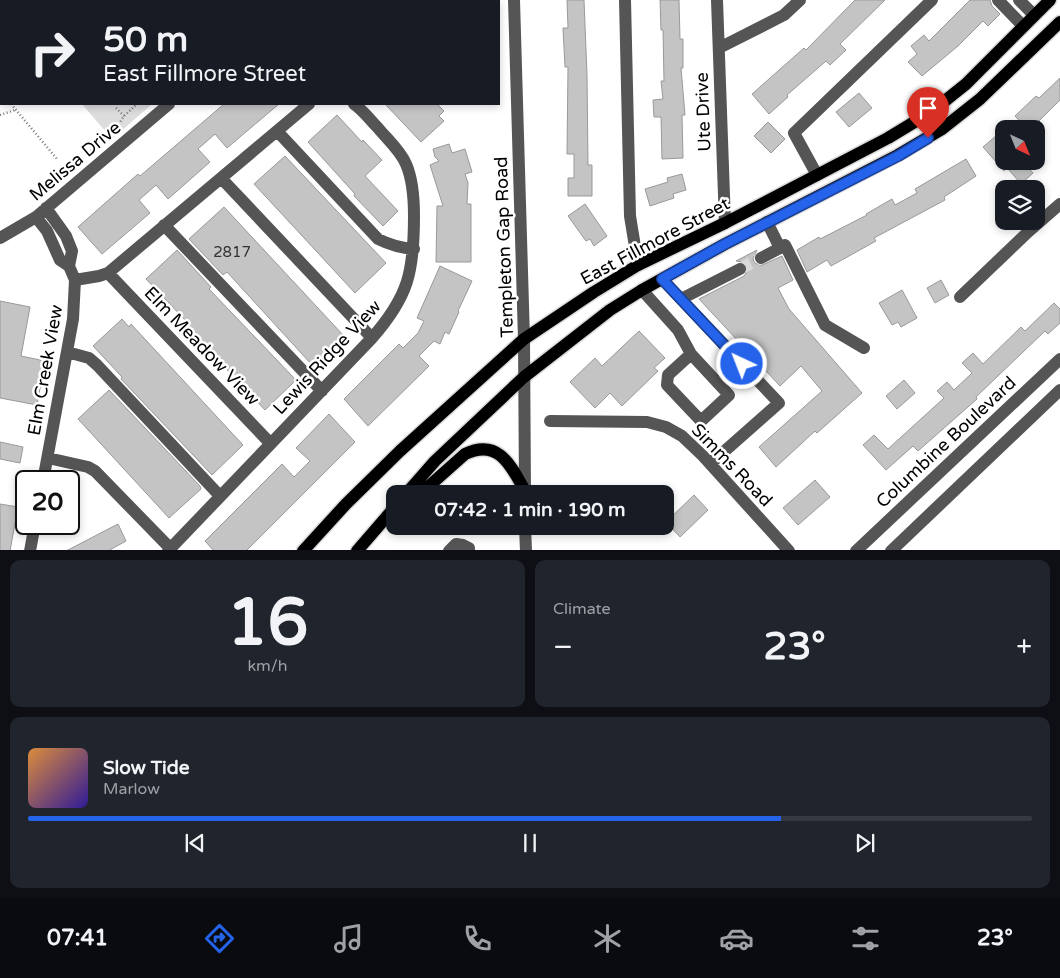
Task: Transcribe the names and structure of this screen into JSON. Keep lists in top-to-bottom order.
{
  "streets": {
    "main road": ["East Fillmore Street"],
    "street": [
      "Ute Drive",
      "Melissa Drive",
      "Templeton Gap Road",
      "Elm Meadow View",
      "Lewis Ridge View",
      "Elm Creek View",
      "Columbine Boulevard",
      "Simms Road"
    ]
  },
  "crossings": [
    ["Ute Drive", "East Fillmore Street"],
    ["Melissa Drive", "Elm Creek View"],
    ["East Fillmore Street", "Templeton Gap Road"],
    ["Elm Meadow View", "Lewis Ridge View"]
  ],
  "house_numbers": ["2817"],
  "north": "bottom right",
  "page": {
    "turn": ["50 m", "East Fillmore Street"],
    "limit": "20",
    "trip": "07:42 · 1 min · 190 m",
    "tile": [
      ["16", "km/h"],
      "Climate"
    ],
    "heat": ["−", "23°", "+"],
    "song": ["Slow Tide", "Marlow"],
    "tabs": ["07:41", "23°"]
  }
}
